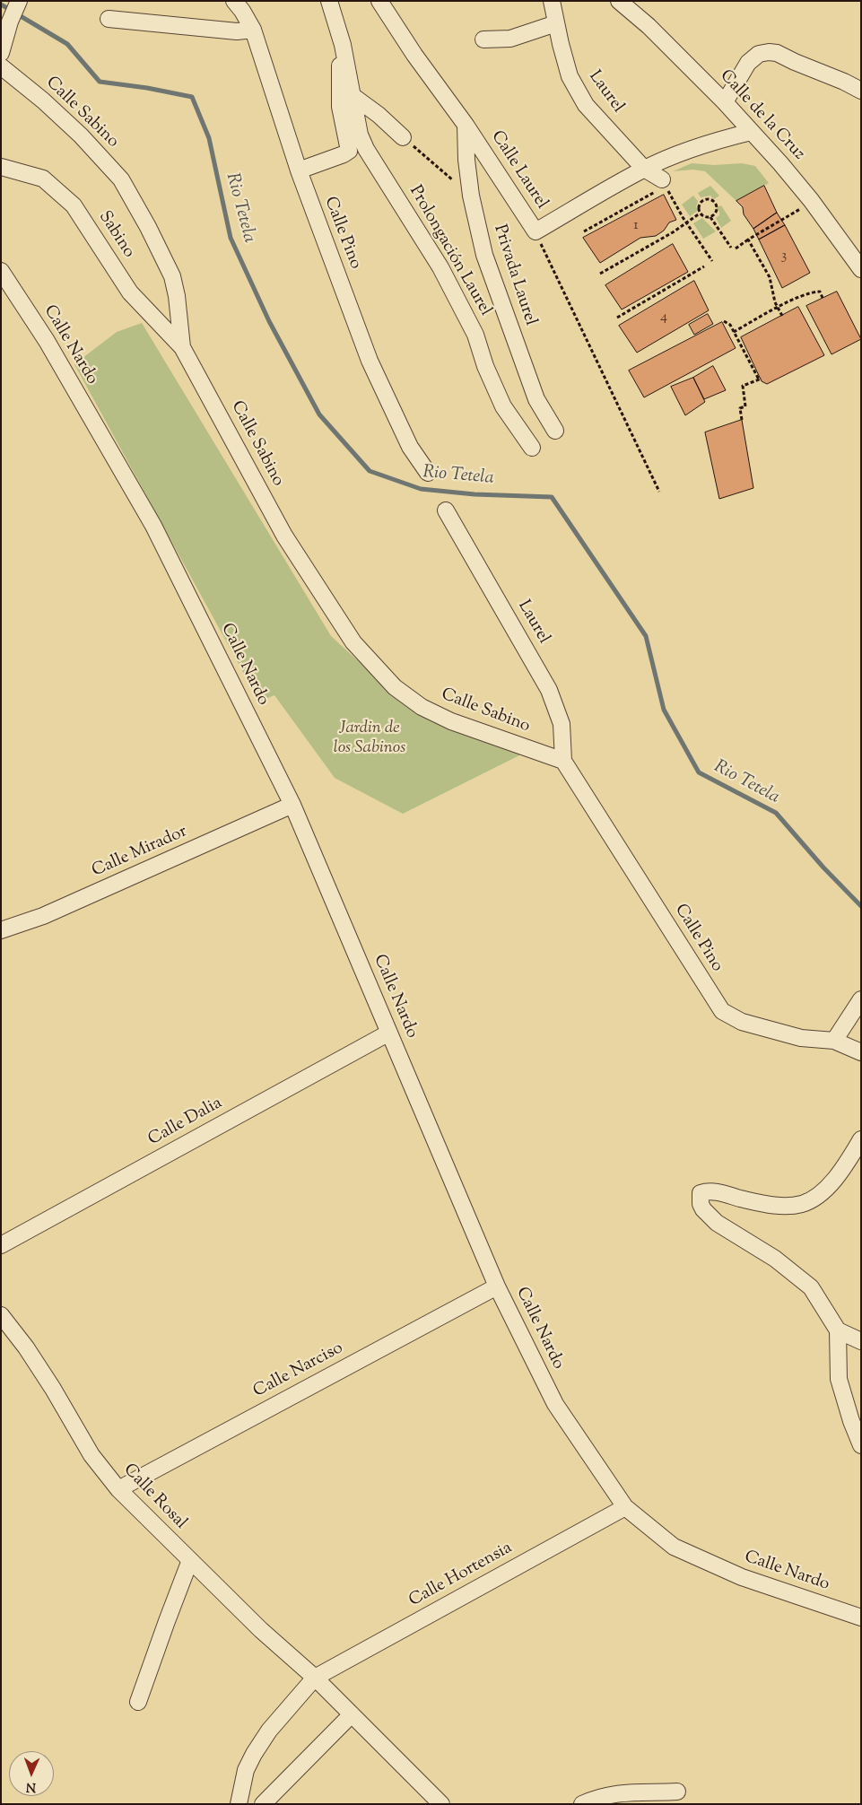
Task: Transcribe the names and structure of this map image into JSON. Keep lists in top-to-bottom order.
{
  "streets": {
    "street": [
      "Laurel",
      "Calle Sabino",
      "Calle de la Cruz",
      "Calle Laurel",
      "Calle Pino",
      "Sabino",
      "Prolongación Laurel",
      "Privada Laurel",
      "Calle Nardo",
      "Calle Mirador",
      "Calle Dalia",
      "Calle Narciso",
      "Calle Rosal",
      "Calle Hortensia"
    ]
  },
  "crossings": [
    ["Laurel", "Calle Sabino"],
    ["Laurel", "Calle Laurel"],
    ["Laurel", "Calle Pino"],
    ["Calle Sabino", "Calle Pino"],
    ["Calle Sabino", "Sabino"],
    ["Calle de la Cruz", "Calle Laurel"],
    ["Calle Laurel", "Privada Laurel"],
    ["Calle Nardo", "Calle Mirador"],
    ["Calle Nardo", "Calle Dalia"],
    ["Calle Nardo", "Calle Narciso"],
    ["Calle Nardo", "Calle Hortensia"],
    ["Calle Narciso", "Calle Rosal"],
    ["Calle Rosal", "Calle Hortensia"]
  ],
  "water": ["Rio Tetela"],
  "parks": ["Jardin de los Sabinos"],
  "house_numbers": ["1", "3", "4"],
  "north": "bottom"
}
